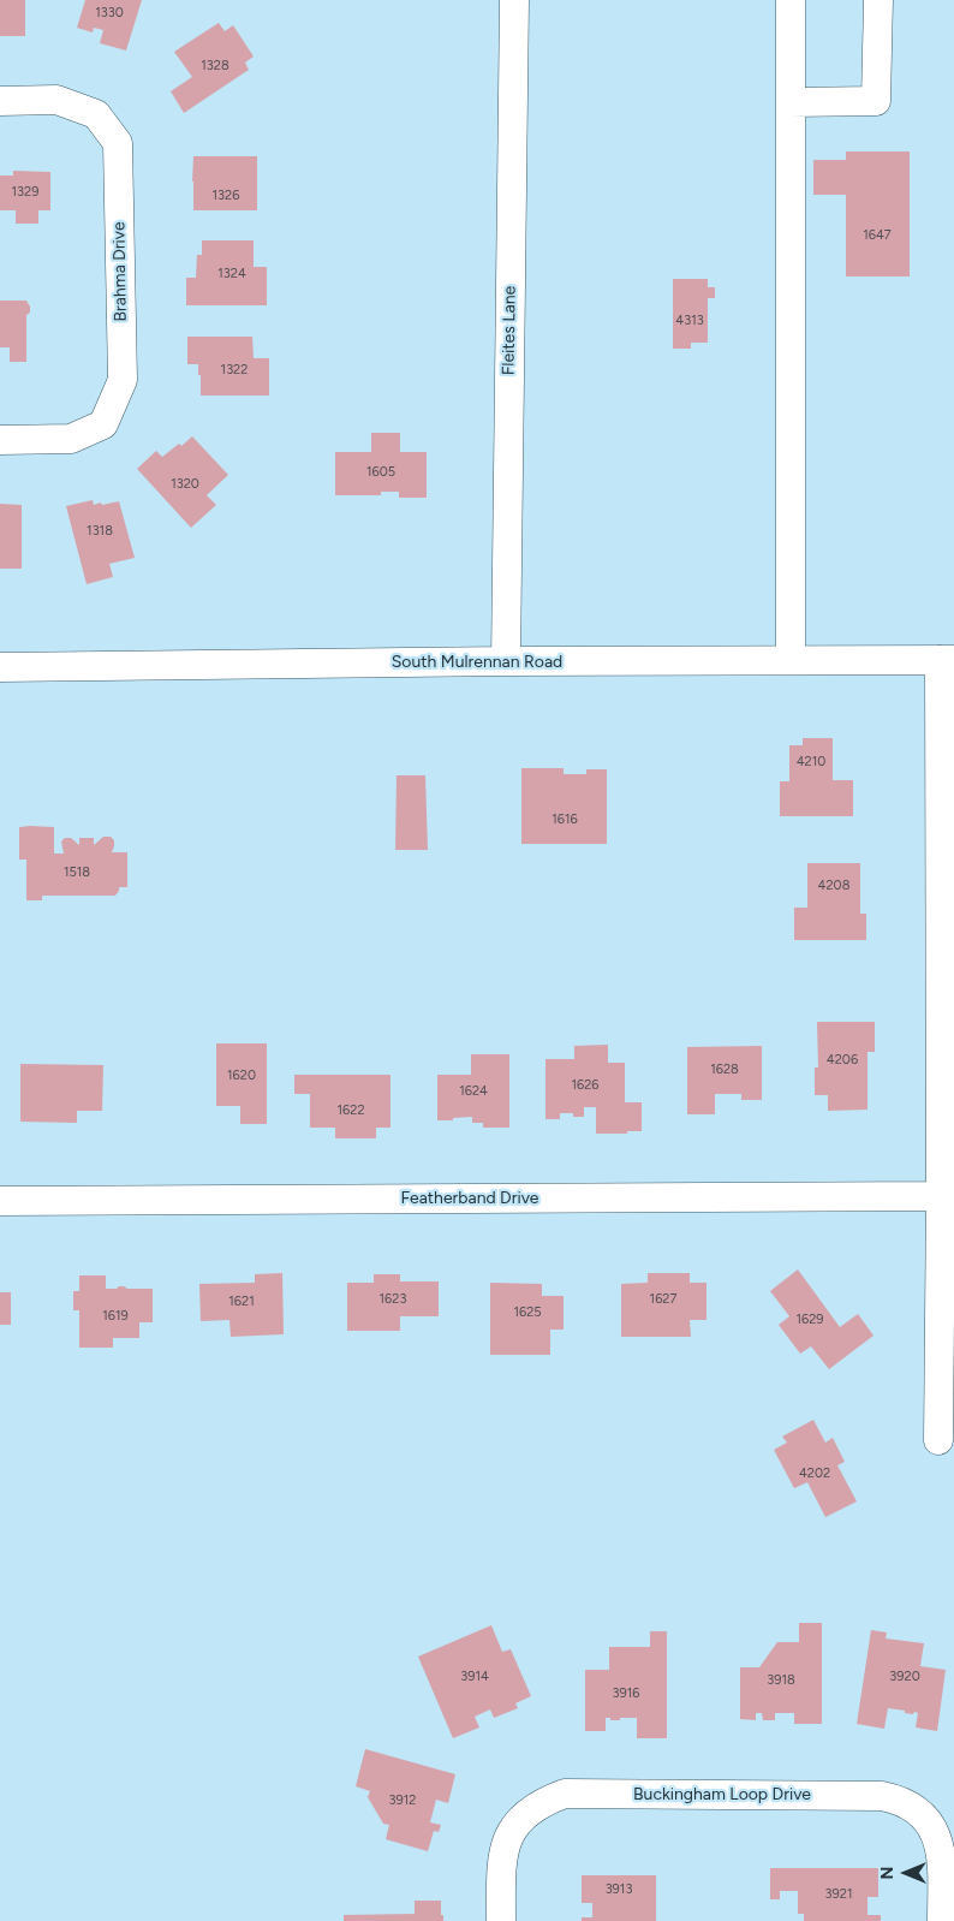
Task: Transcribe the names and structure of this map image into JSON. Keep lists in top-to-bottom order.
{
  "streets": {
    "street": [
      "Brahma Drive",
      "Fleites Lane",
      "South Mulrennan Road",
      "Featherband Drive",
      "Buckingham Loop Drive"
    ]
  },
  "crossings": [
    ["Fleites Lane", "South Mulrennan Road"]
  ],
  "house_numbers": [
    "1330",
    "1328",
    "1329",
    "1326",
    "1647",
    "1324",
    "4313",
    "1322",
    "1605",
    "1320",
    "1318",
    "4210",
    "1616",
    "1518",
    "4208",
    "4206",
    "1628",
    "1620",
    "1626",
    "1624",
    "1622",
    "1623",
    "1627",
    "1621",
    "1625",
    "1619",
    "1629",
    "4202",
    "3914",
    "3920",
    "3918",
    "3916",
    "3912",
    "3913",
    "3921"
  ],
  "north": "left"
}
